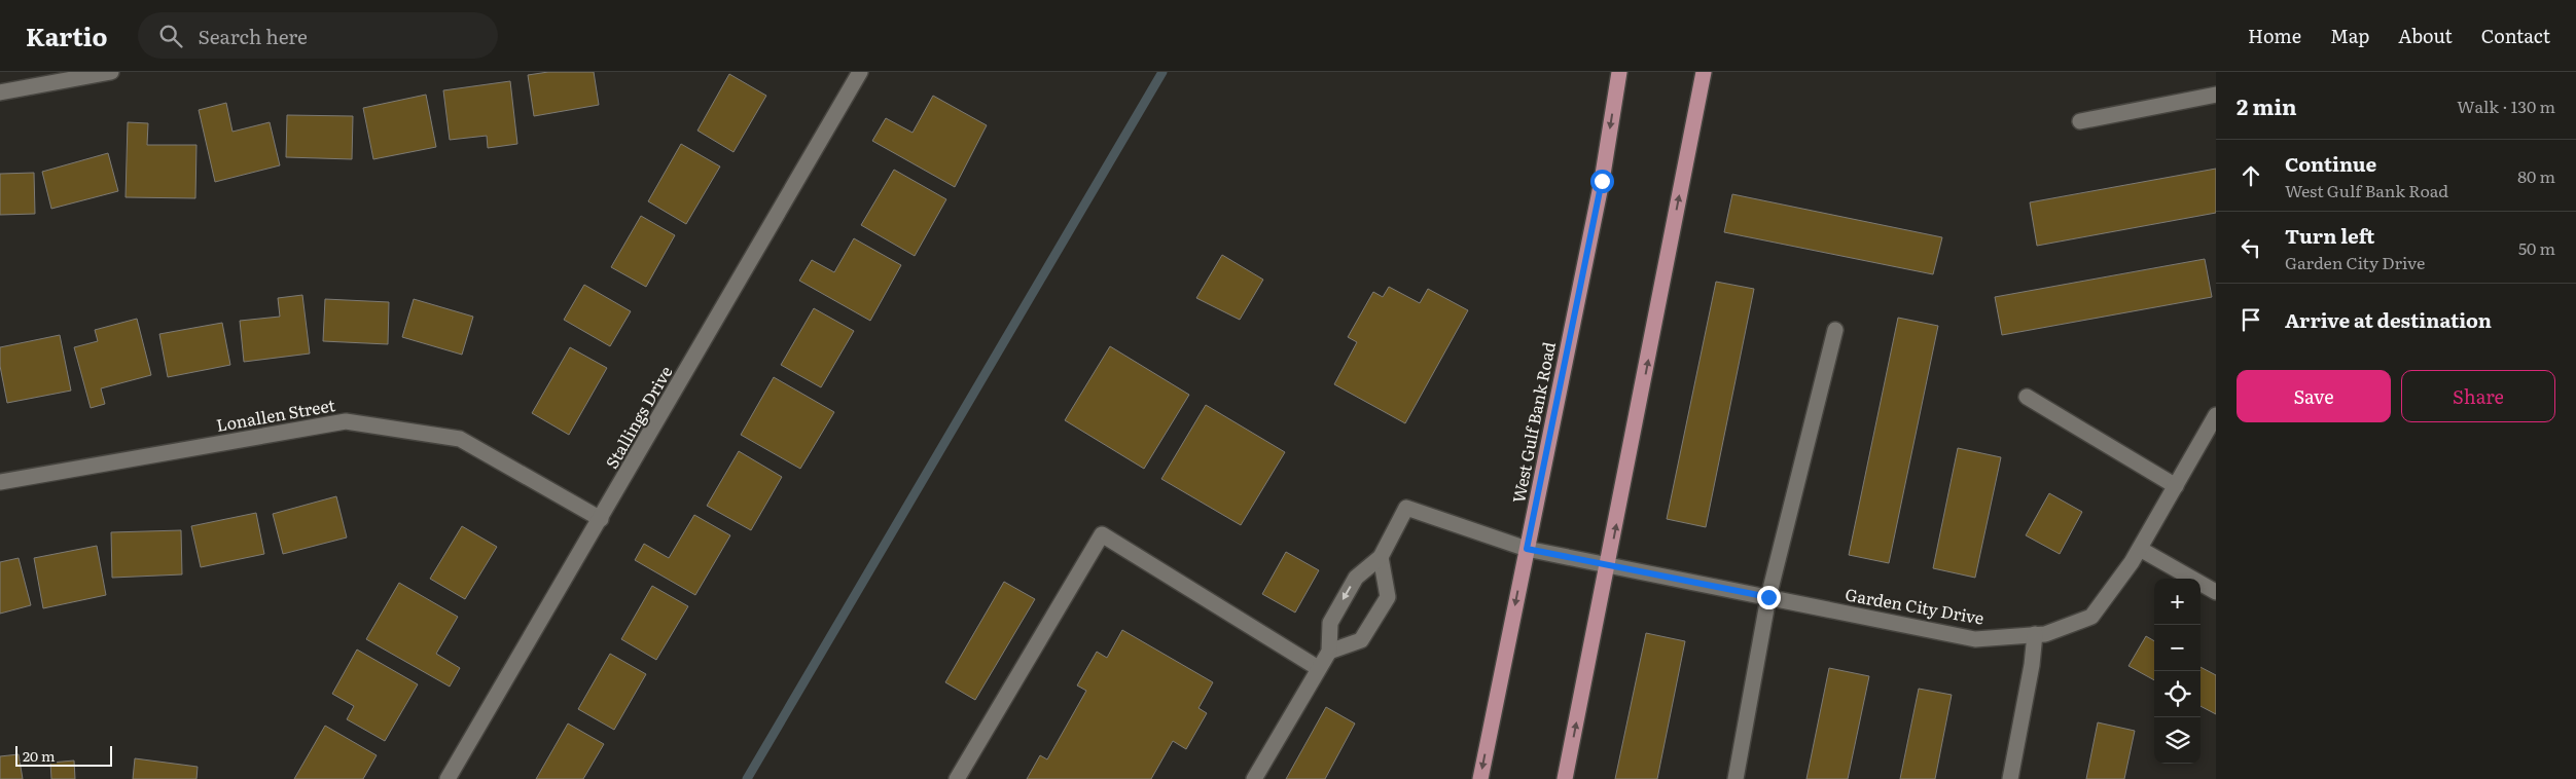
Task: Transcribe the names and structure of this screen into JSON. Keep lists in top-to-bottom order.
{
  "streets": {
    "main road": ["West Gulf Bank Road"],
    "street": ["Lonallen Street", "Stallings Drive", "Garden City Drive"]
  },
  "crossings": [
    ["Lonallen Street", "Stallings Drive"],
    ["West Gulf Bank Road", "Garden City Drive"]
  ],
  "scale_bar": "20 m",
  "page": {
    "header": "Kartio",
    "search": "Search here",
    "nav": [
      "Home",
      "Map",
      "About",
      "Contact"
    ],
    "heading": ["2 min", "Walk · 130 m"],
    "list": [
      ["Continue", "West Gulf Bank Road", "80 m"],
      ["Turn left", "Garden City Drive", "50 m"],
      "Arrive at destination"
    ],
    "buttons": ["Save", "Share"],
    "map_buttons": ["+", "−"],
    "scale": "20 m"
  }
}
